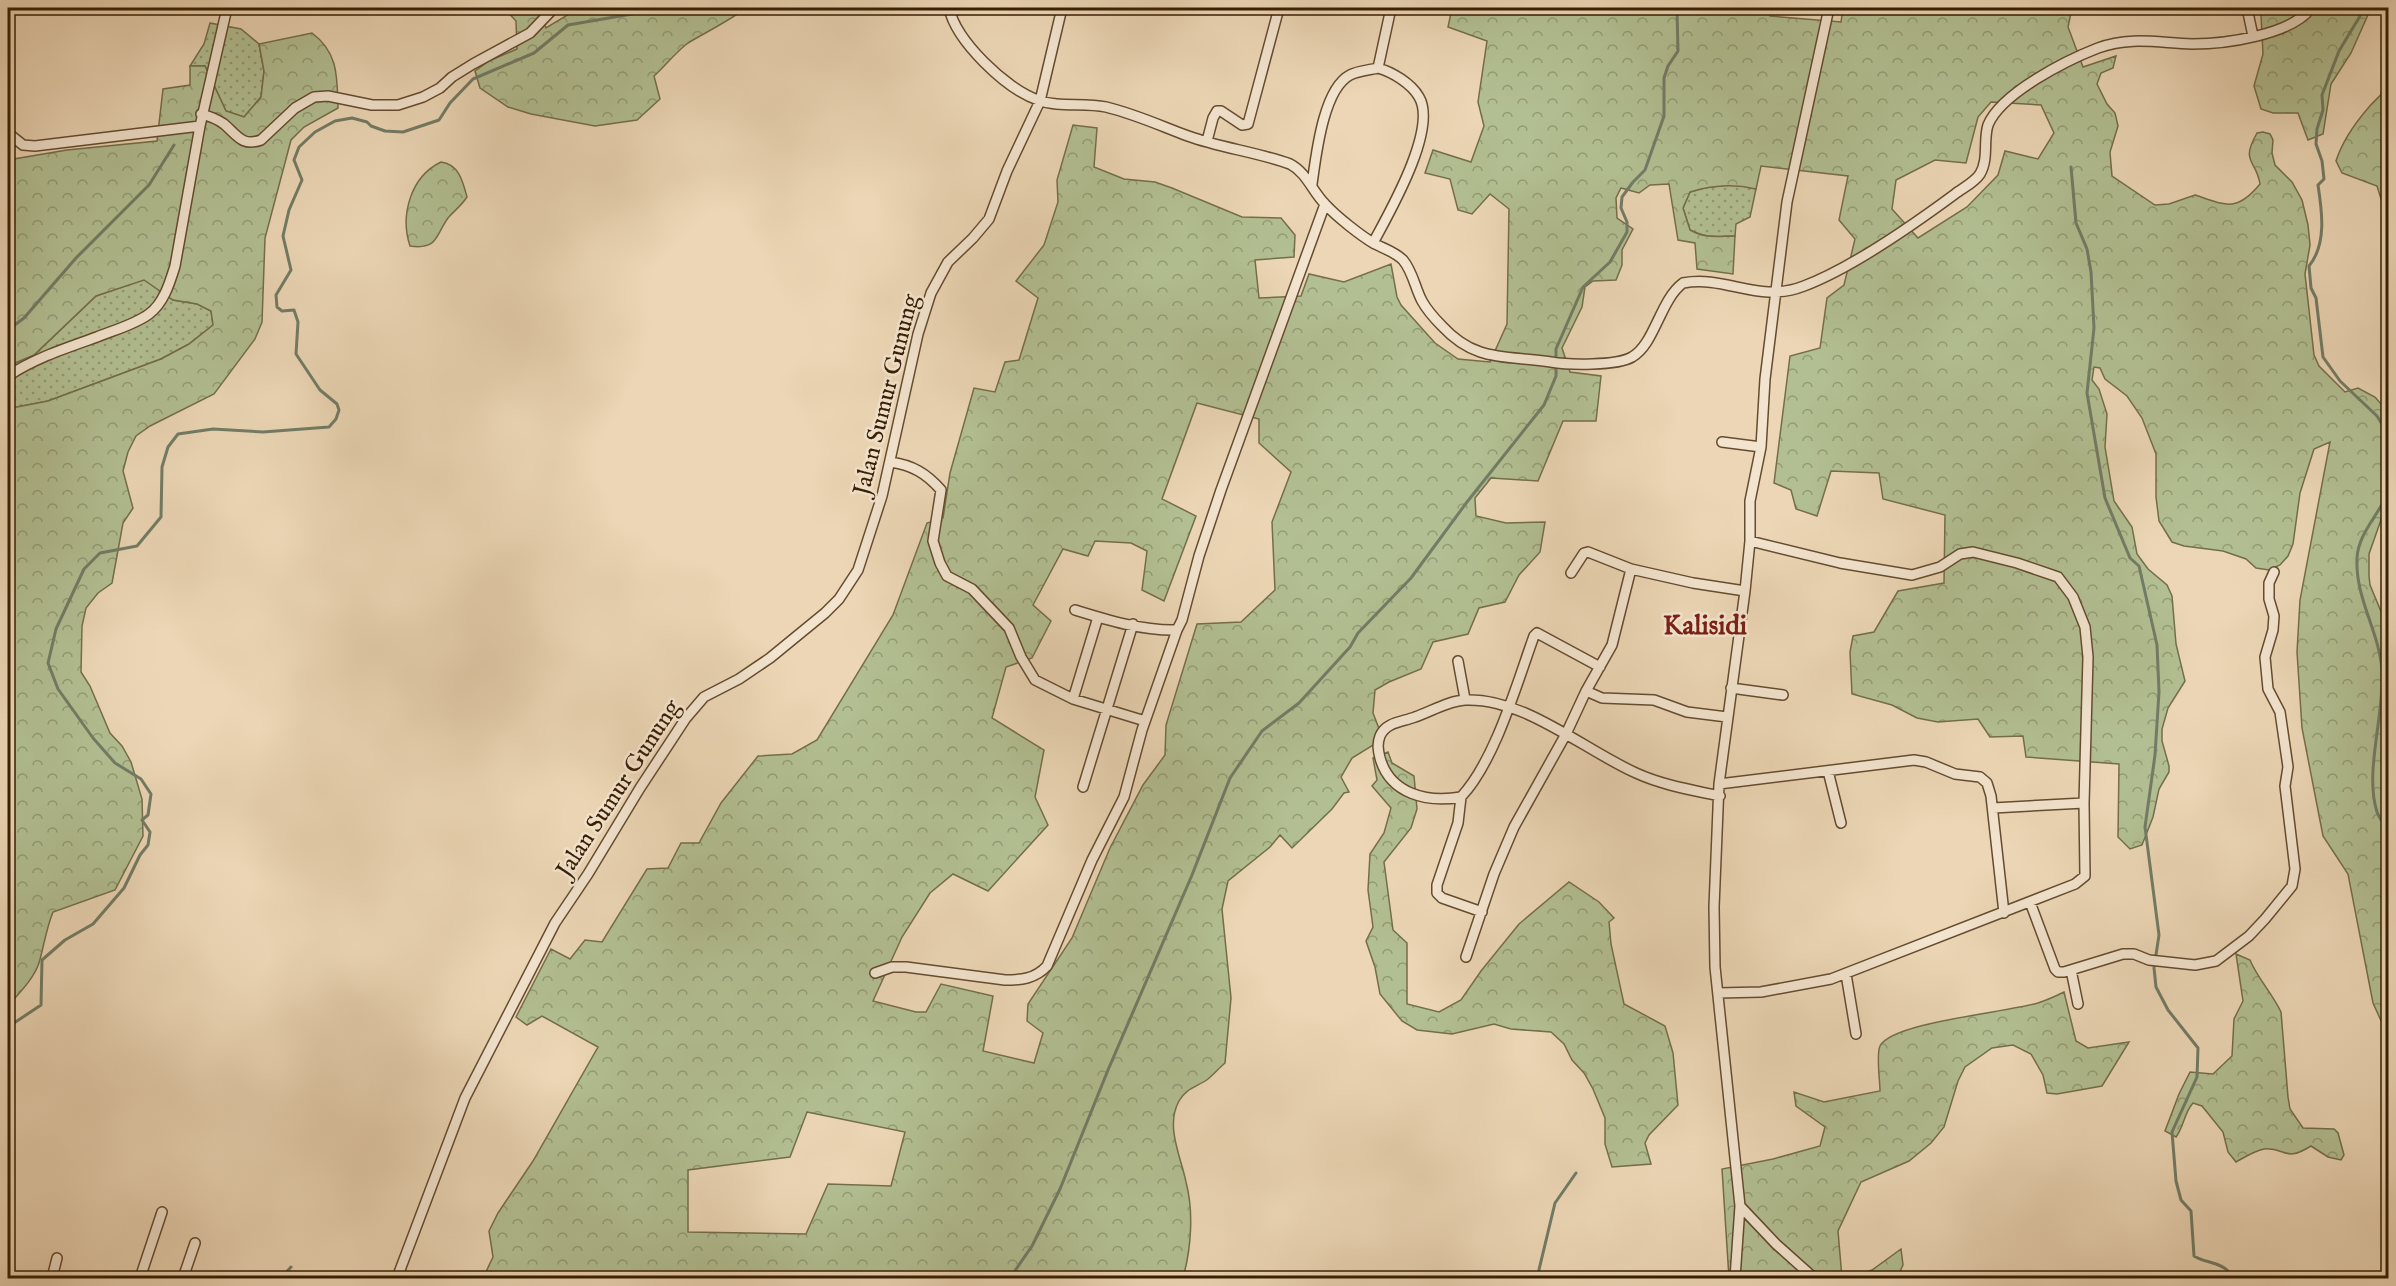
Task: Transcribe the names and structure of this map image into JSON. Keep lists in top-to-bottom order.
{
  "streets": {
    "street": ["Jalan Sumur Gunung"]
  },
  "districts": ["Kalisidi"]
}
